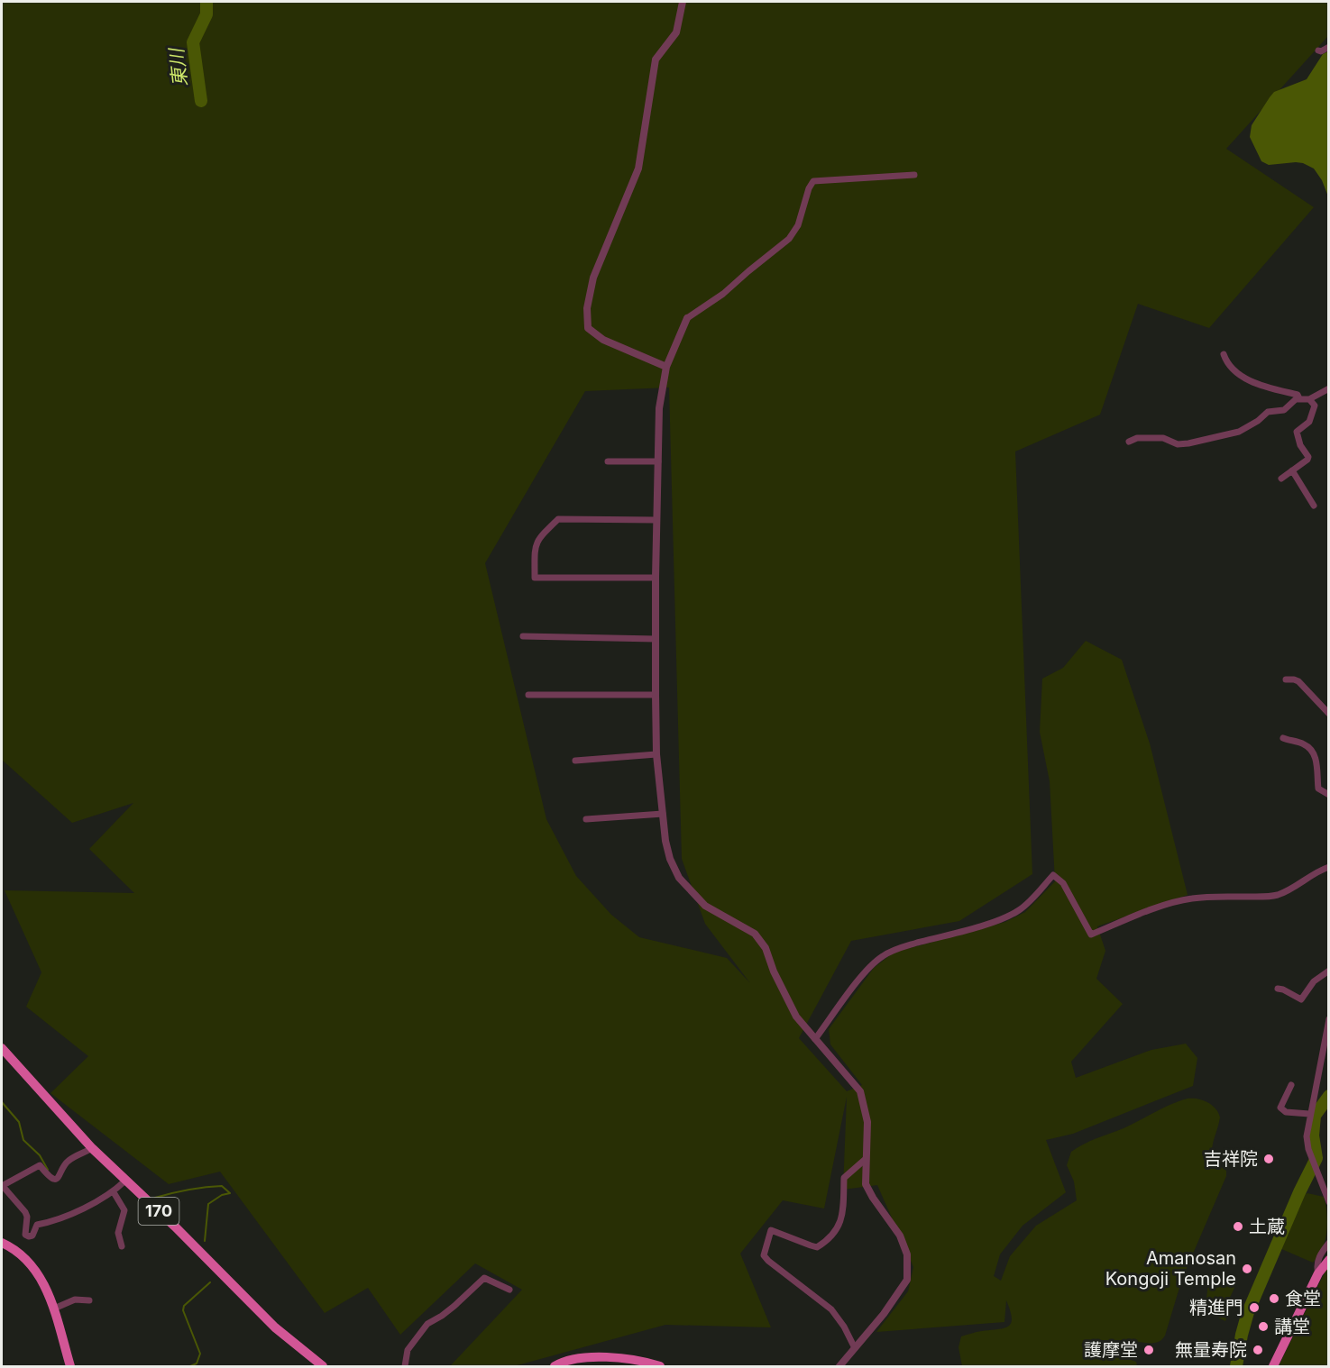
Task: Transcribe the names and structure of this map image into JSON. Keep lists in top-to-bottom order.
{
  "streets": {
    "highway": ["170"]
  },
  "water": ["東川"],
  "places": [
    "吉祥院",
    "土蔵",
    "Amanosan Kongoji Temple",
    "食堂",
    "精進門",
    "講堂",
    "護摩堂",
    "無量寿院"
  ]
}
